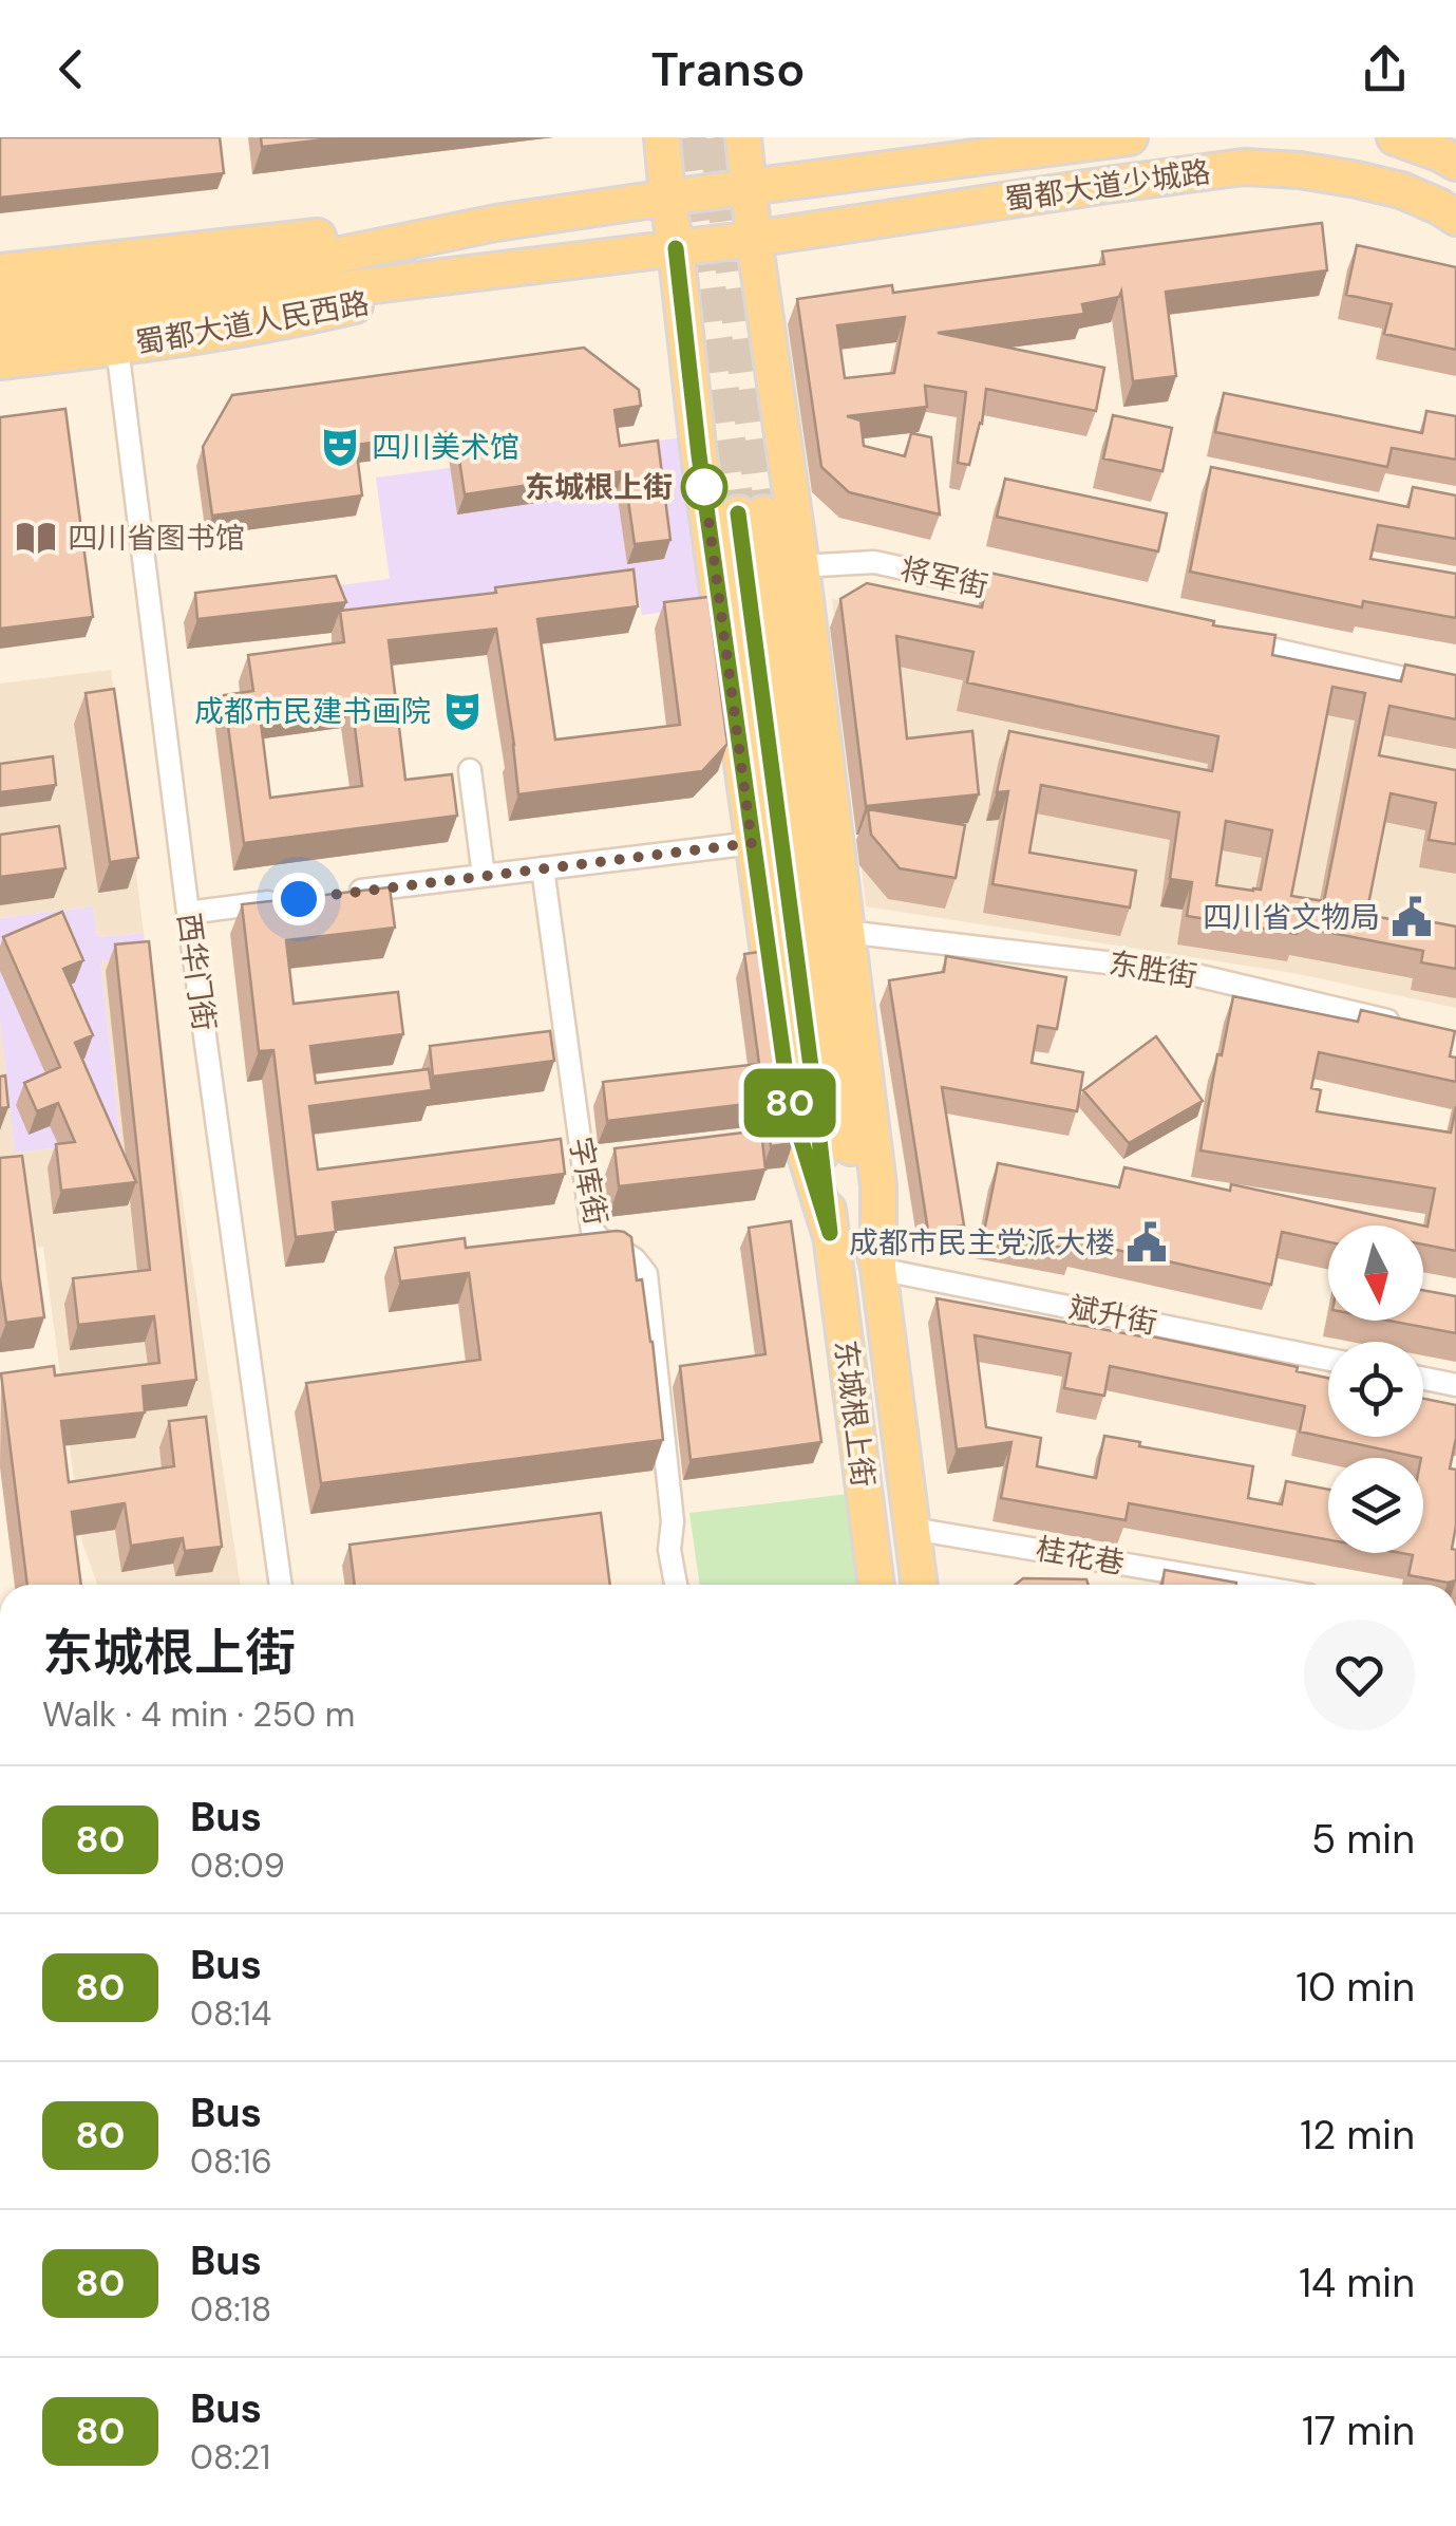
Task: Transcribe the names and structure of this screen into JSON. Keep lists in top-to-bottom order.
{
  "streets": {
    "main road": ["蜀都大道少城路", "蜀都大道人民西路", "东城根上街"],
    "street": [
      "将军街",
      "东胜街",
      "西华门街",
      "字库街",
      "斌升街",
      "桂花巷"
    ]
  },
  "crossings": [
    ["蜀都大道少城路", "蜀都大道人民西路"],
    ["蜀都大道少城路", "东城根上街"],
    ["蜀都大道人民西路", "西华门街"],
    ["蜀都大道人民西路", "东城根上街"],
    ["将军街", "东城根上街"],
    ["东胜街", "东城根上街"],
    ["斌升街", "东城根上街"],
    ["东城根上街", "桂花巷"]
  ],
  "places": {
    "theatre": ["四川美术馆", "成都市民建书画院"],
    "other": ["东城根上街"],
    "library": ["四川省图书馆"],
    "public building": ["四川省文物局", "成都市民主党派大楼"]
  },
  "lines": ["bus line 80"],
  "north": "bottom",
  "page": {
    "header": "Transo",
    "on_map": "80",
    "heading": ["东城根上街", "Walk · 4 min · 250 m"],
    "list": [
      {
        "mark": "80",
        "name": "Bus",
        "note": "08:09",
        "value": "5 min"
      },
      {
        "mark": "80",
        "name": "Bus",
        "note": "08:14",
        "value": "10 min"
      },
      {
        "mark": "80",
        "name": "Bus",
        "note": "08:16",
        "value": "12 min"
      },
      {
        "mark": "80",
        "name": "Bus",
        "note": "08:18",
        "value": "14 min"
      },
      {
        "mark": "80",
        "name": "Bus",
        "note": "08:21",
        "value": "17 min"
      }
    ]
  }
}
